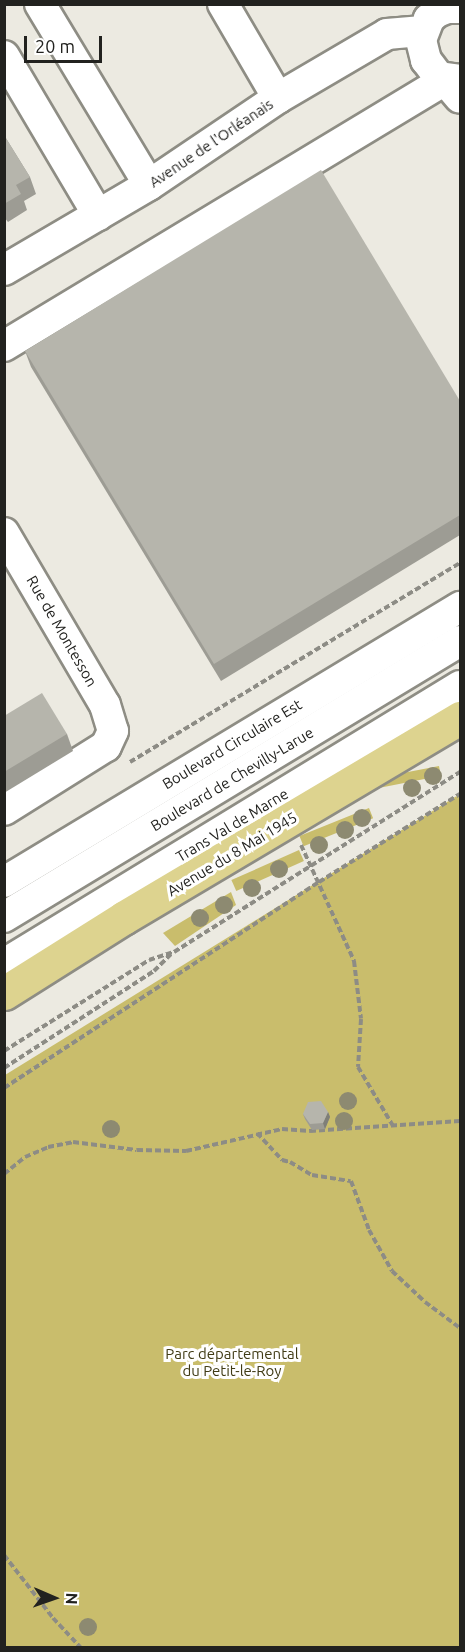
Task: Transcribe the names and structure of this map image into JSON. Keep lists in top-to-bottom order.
{
  "streets": {
    "main road": ["Avenue du 8 Mai 1945"],
    "street": [
      "Avenue de l'Orléanais",
      "Rue de Montesson",
      "Boulevard Circulaire Est",
      "Boulevard de Chevilly-Larue",
      "Trans Val de Marne"
    ]
  },
  "parks": ["Parc départemental du Petit-le-Roy"],
  "scale_bar": "20 m",
  "north": "right"
}
